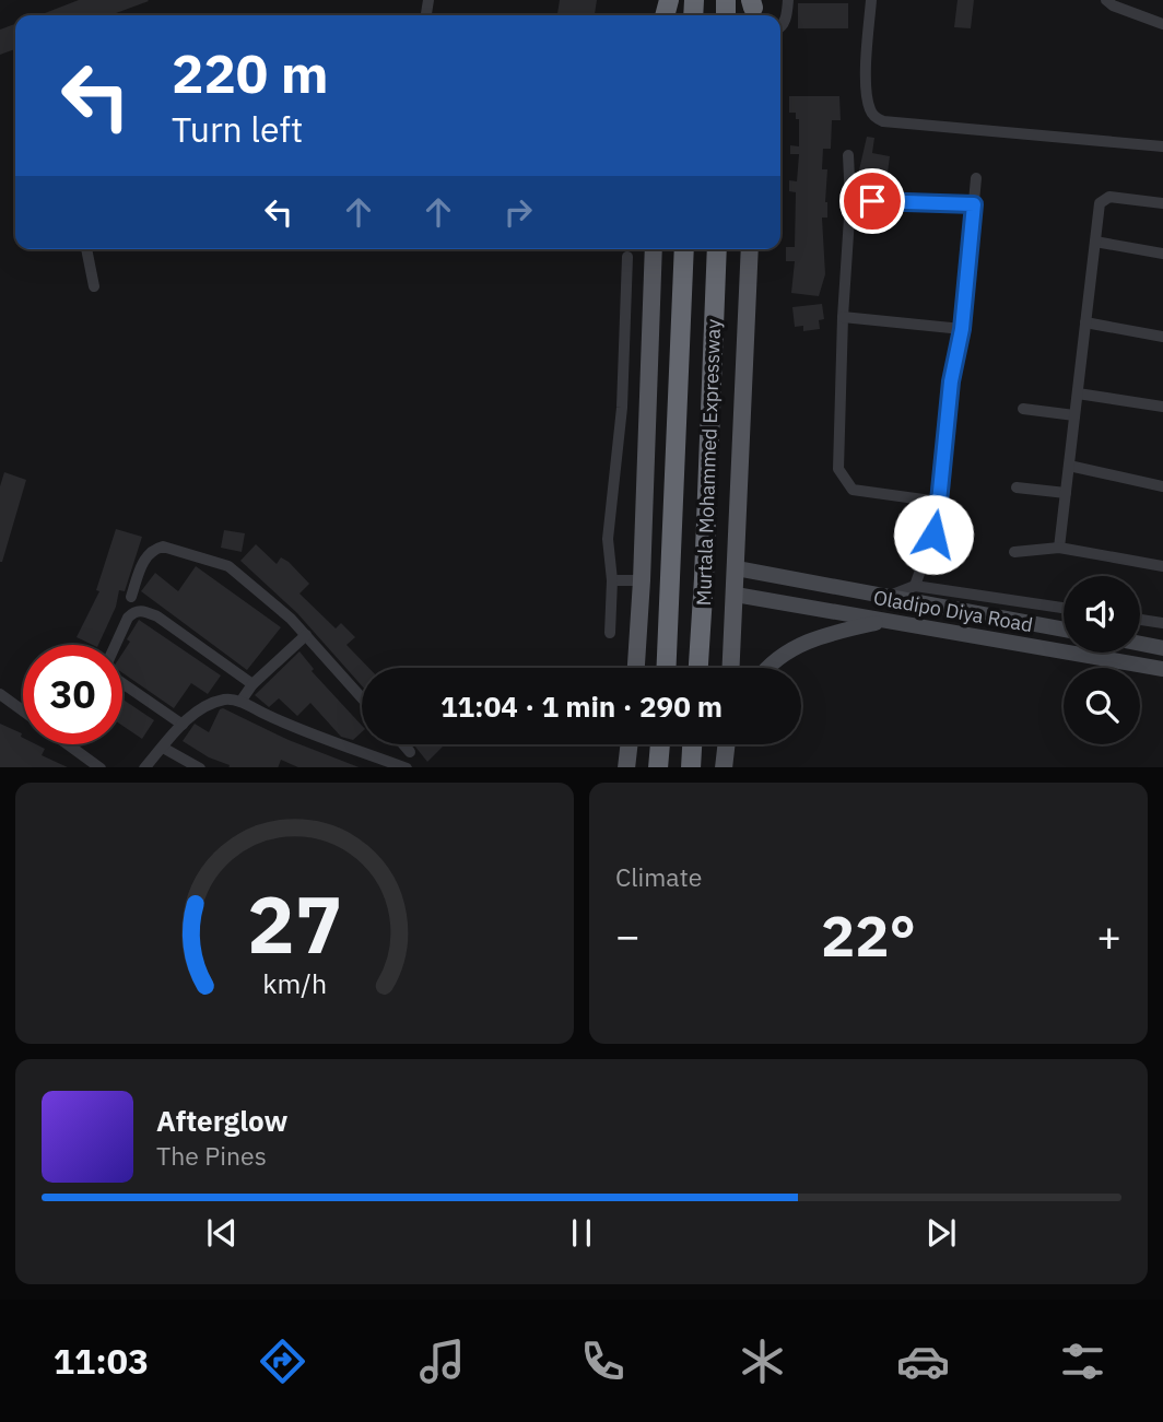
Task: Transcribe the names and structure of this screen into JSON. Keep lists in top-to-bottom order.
{
  "streets": {
    "highway": ["Murtala Mohammed Expressway"],
    "main road": ["Oladipo Diya Road"]
  },
  "page": {
    "turn": ["220 m", "Turn left"],
    "limit": "30",
    "trip": "11:04 · 1 min · 290 m",
    "tile": "Climate",
    "heat": ["−", "22°", "+"],
    "song": ["Afterglow", "The Pines"],
    "tabs": "11:03",
    "gauge": ["27", "km/h"]
  }
}
